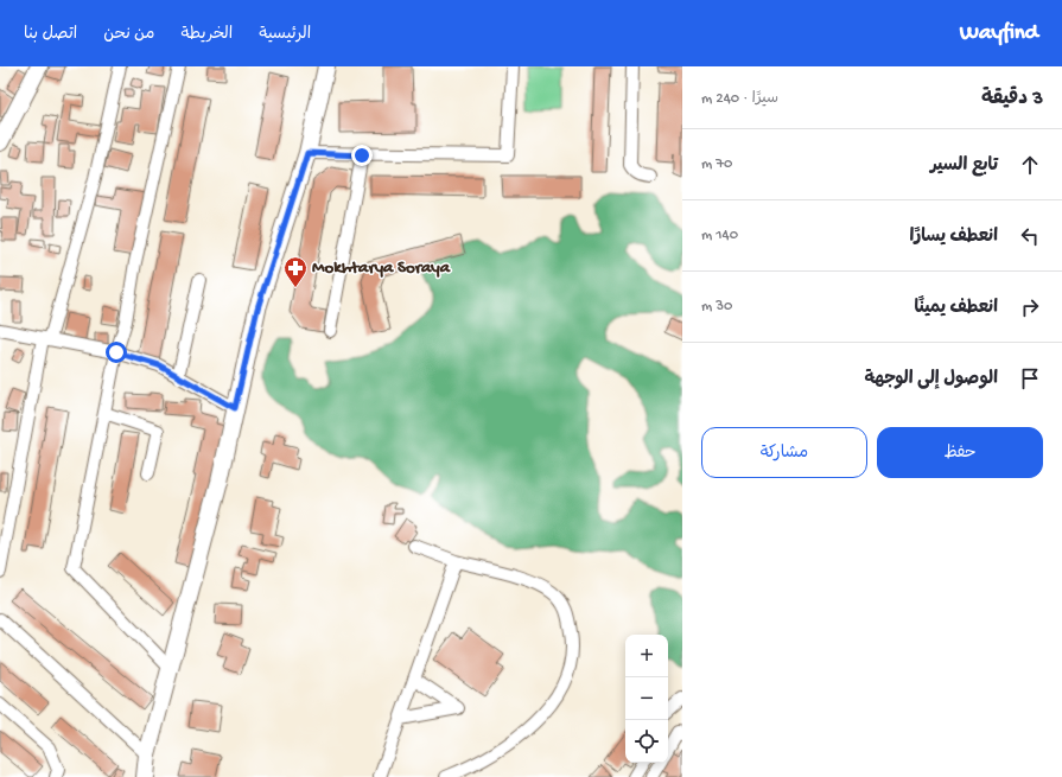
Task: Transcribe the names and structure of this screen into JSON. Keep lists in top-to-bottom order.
{
  "places": {
    "pharmacy": ["Mokhtarya Soraya"]
  },
  "page": {
    "header": "Wayfind",
    "nav": [
      "الرئيسية",
      "الخريطة",
      "من نحن",
      "اتصل بنا"
    ],
    "heading": ["3 دقيقة", "سيرًا · 240 m"],
    "list": [
      ["تابع السير", "70 m"],
      ["انعطف يسارًا", "140 m"],
      ["انعطف يمينًا", "30 m"],
      "الوصول إلى الوجهة"
    ],
    "buttons": ["حفظ", "مشاركة"],
    "map_buttons": ["+", "−"]
  }
}
